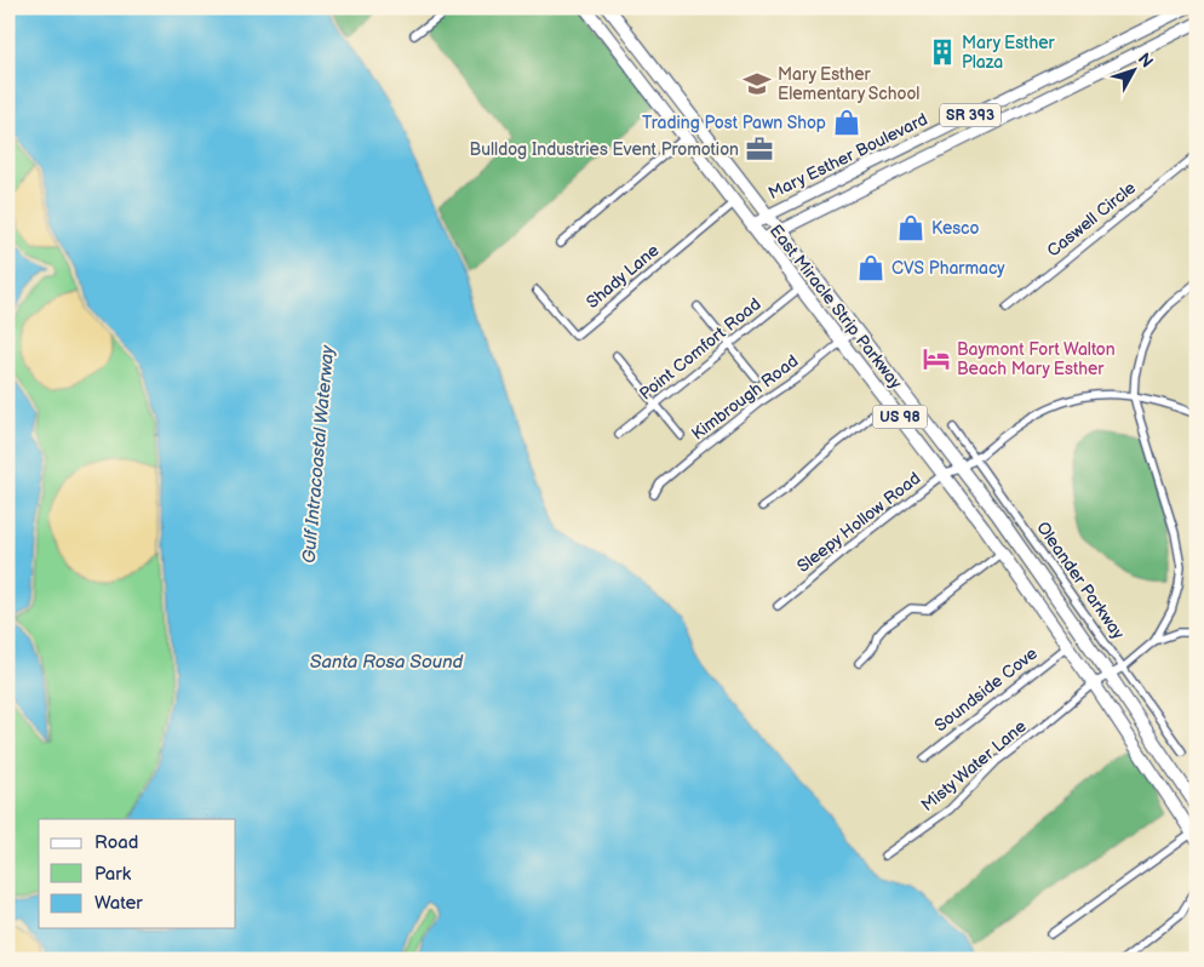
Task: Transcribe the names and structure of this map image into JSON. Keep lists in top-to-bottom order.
{
  "streets": {
    "highway": ["East Miracle Strip Parkway", "US 98"],
    "main road": ["SR 393", "Mary Esther Boulevard"],
    "street": [
      "Caswell Circle",
      "Shady Lane",
      "Point Comfort Road",
      "Kimbrough Road",
      "Sleepy Hollow Road",
      "Oleander Parkway",
      "Soundside Cove",
      "Misty Water Lane"
    ]
  },
  "crossings": [
    ["Mary Esther Boulevard", "East Miracle Strip Parkway"],
    ["Shady Lane", "East Miracle Strip Parkway"],
    ["East Miracle Strip Parkway", "Point Comfort Road"],
    ["East Miracle Strip Parkway", "Kimbrough Road"],
    ["East Miracle Strip Parkway", "Sleepy Hollow Road"],
    ["East Miracle Strip Parkway", "Soundside Cove"],
    ["East Miracle Strip Parkway", "Misty Water Lane"],
    ["Sleepy Hollow Road", "Oleander Parkway"],
    ["Oleander Parkway", "Misty Water Lane"]
  ],
  "water": ["Gulf Intracoastal Waterway", "Santa Rosa Sound"],
  "places": {
    "building": ["Mary Esther Plaza"],
    "school or university": ["Mary Esther Elementary School"],
    "shop": ["Trading Post Pawn Shop", "Kesco", "CVS Pharmacy"],
    "office": ["Bulldog Industries Event Promotion"],
    "hotel": ["Baymont Fort Walton Beach Mary Esther"]
  },
  "legend": ["Road", "Park", "Water"],
  "north": "top right"
}
